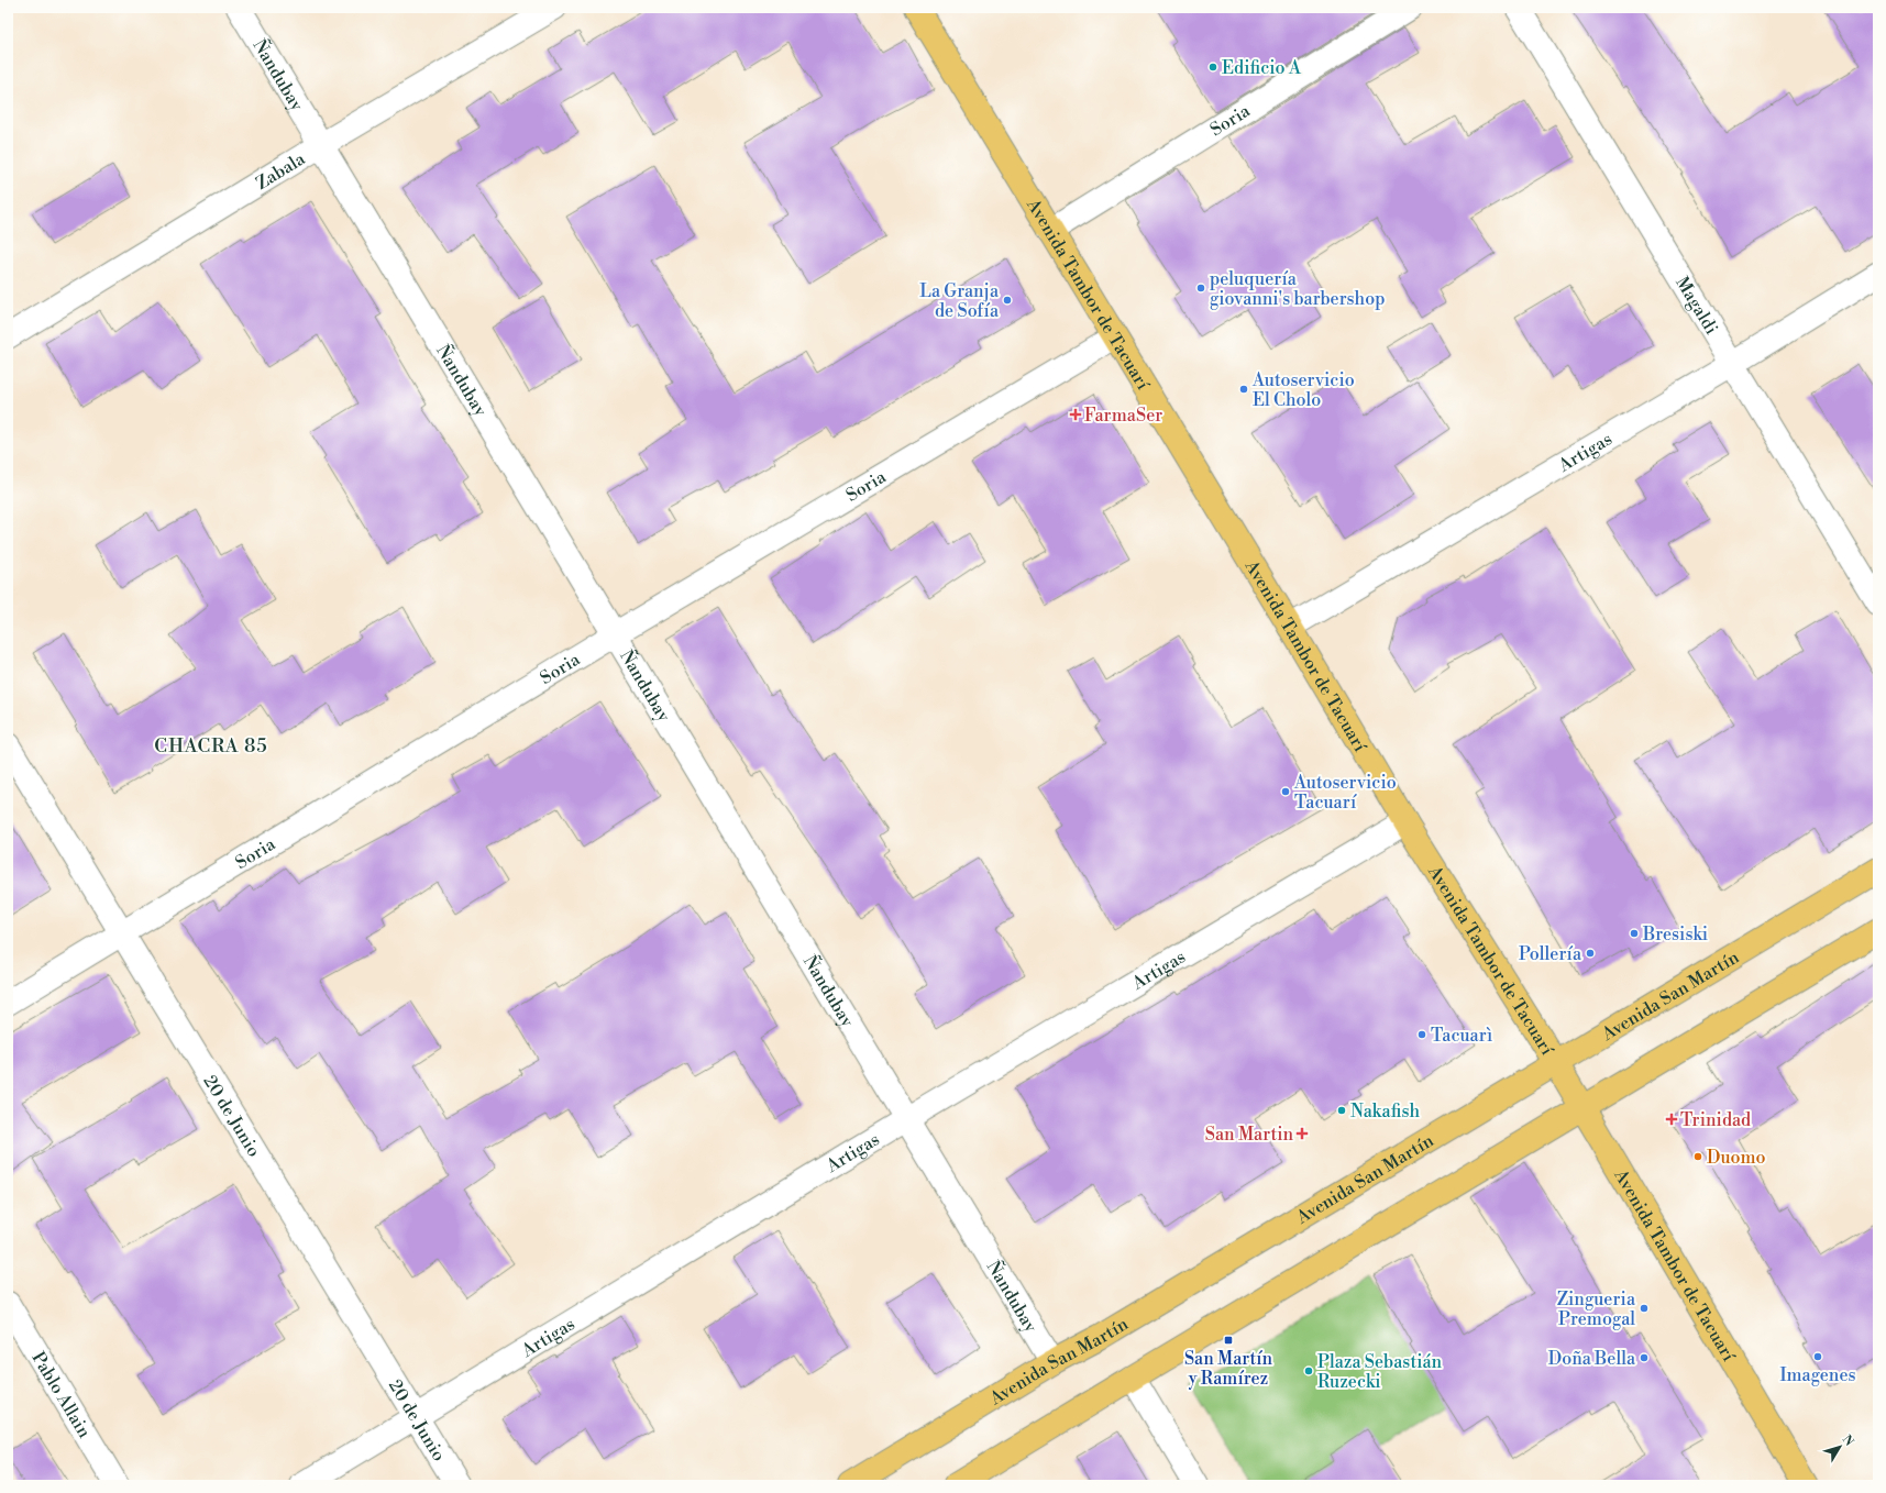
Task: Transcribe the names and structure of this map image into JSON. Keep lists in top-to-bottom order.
{
  "streets": {
    "main road": ["Avenida Tambor de Tacuarí", "Avenida San Martín"],
    "street": [
      "Ñandubay",
      "Soria",
      "Zabala",
      "Magaldi",
      "Artigas",
      "20 de Junio",
      "Pablo Allain"
    ]
  },
  "crossings": [
    ["Ñandubay", "Soria"],
    ["Ñandubay", "Zabala"],
    ["Ñandubay", "Artigas"],
    ["Ñandubay", "Avenida San Martín"],
    ["Soria", "Avenida Tambor de Tacuarí"],
    ["Soria", "20 de Junio"],
    ["Avenida Tambor de Tacuarí", "Artigas"],
    ["Avenida Tambor de Tacuarí", "Avenida San Martín"],
    ["Magaldi", "Artigas"],
    ["Artigas", "20 de Junio"]
  ],
  "districts": ["CHACRA 85"],
  "places": {
    "other": [
      "Edificio A",
      "peluquería giovanni's barbershop",
      "La Granja de Sofía",
      "Autoservicio El Cholo",
      "Autoservicio Tacuarí",
      "Bresiski",
      "Pollería",
      "Tacuarì",
      "Nakafish",
      "Duomo",
      "Zingueria Premogal",
      "Imagenes",
      "Doña Bella",
      "Plaza Sebastián Ruzecki"
    ],
    "health": ["FarmaSer", "Trinidad", "San Martin"],
    "transit": ["San Martín y Ramírez"]
  },
  "north": "top right"
}
